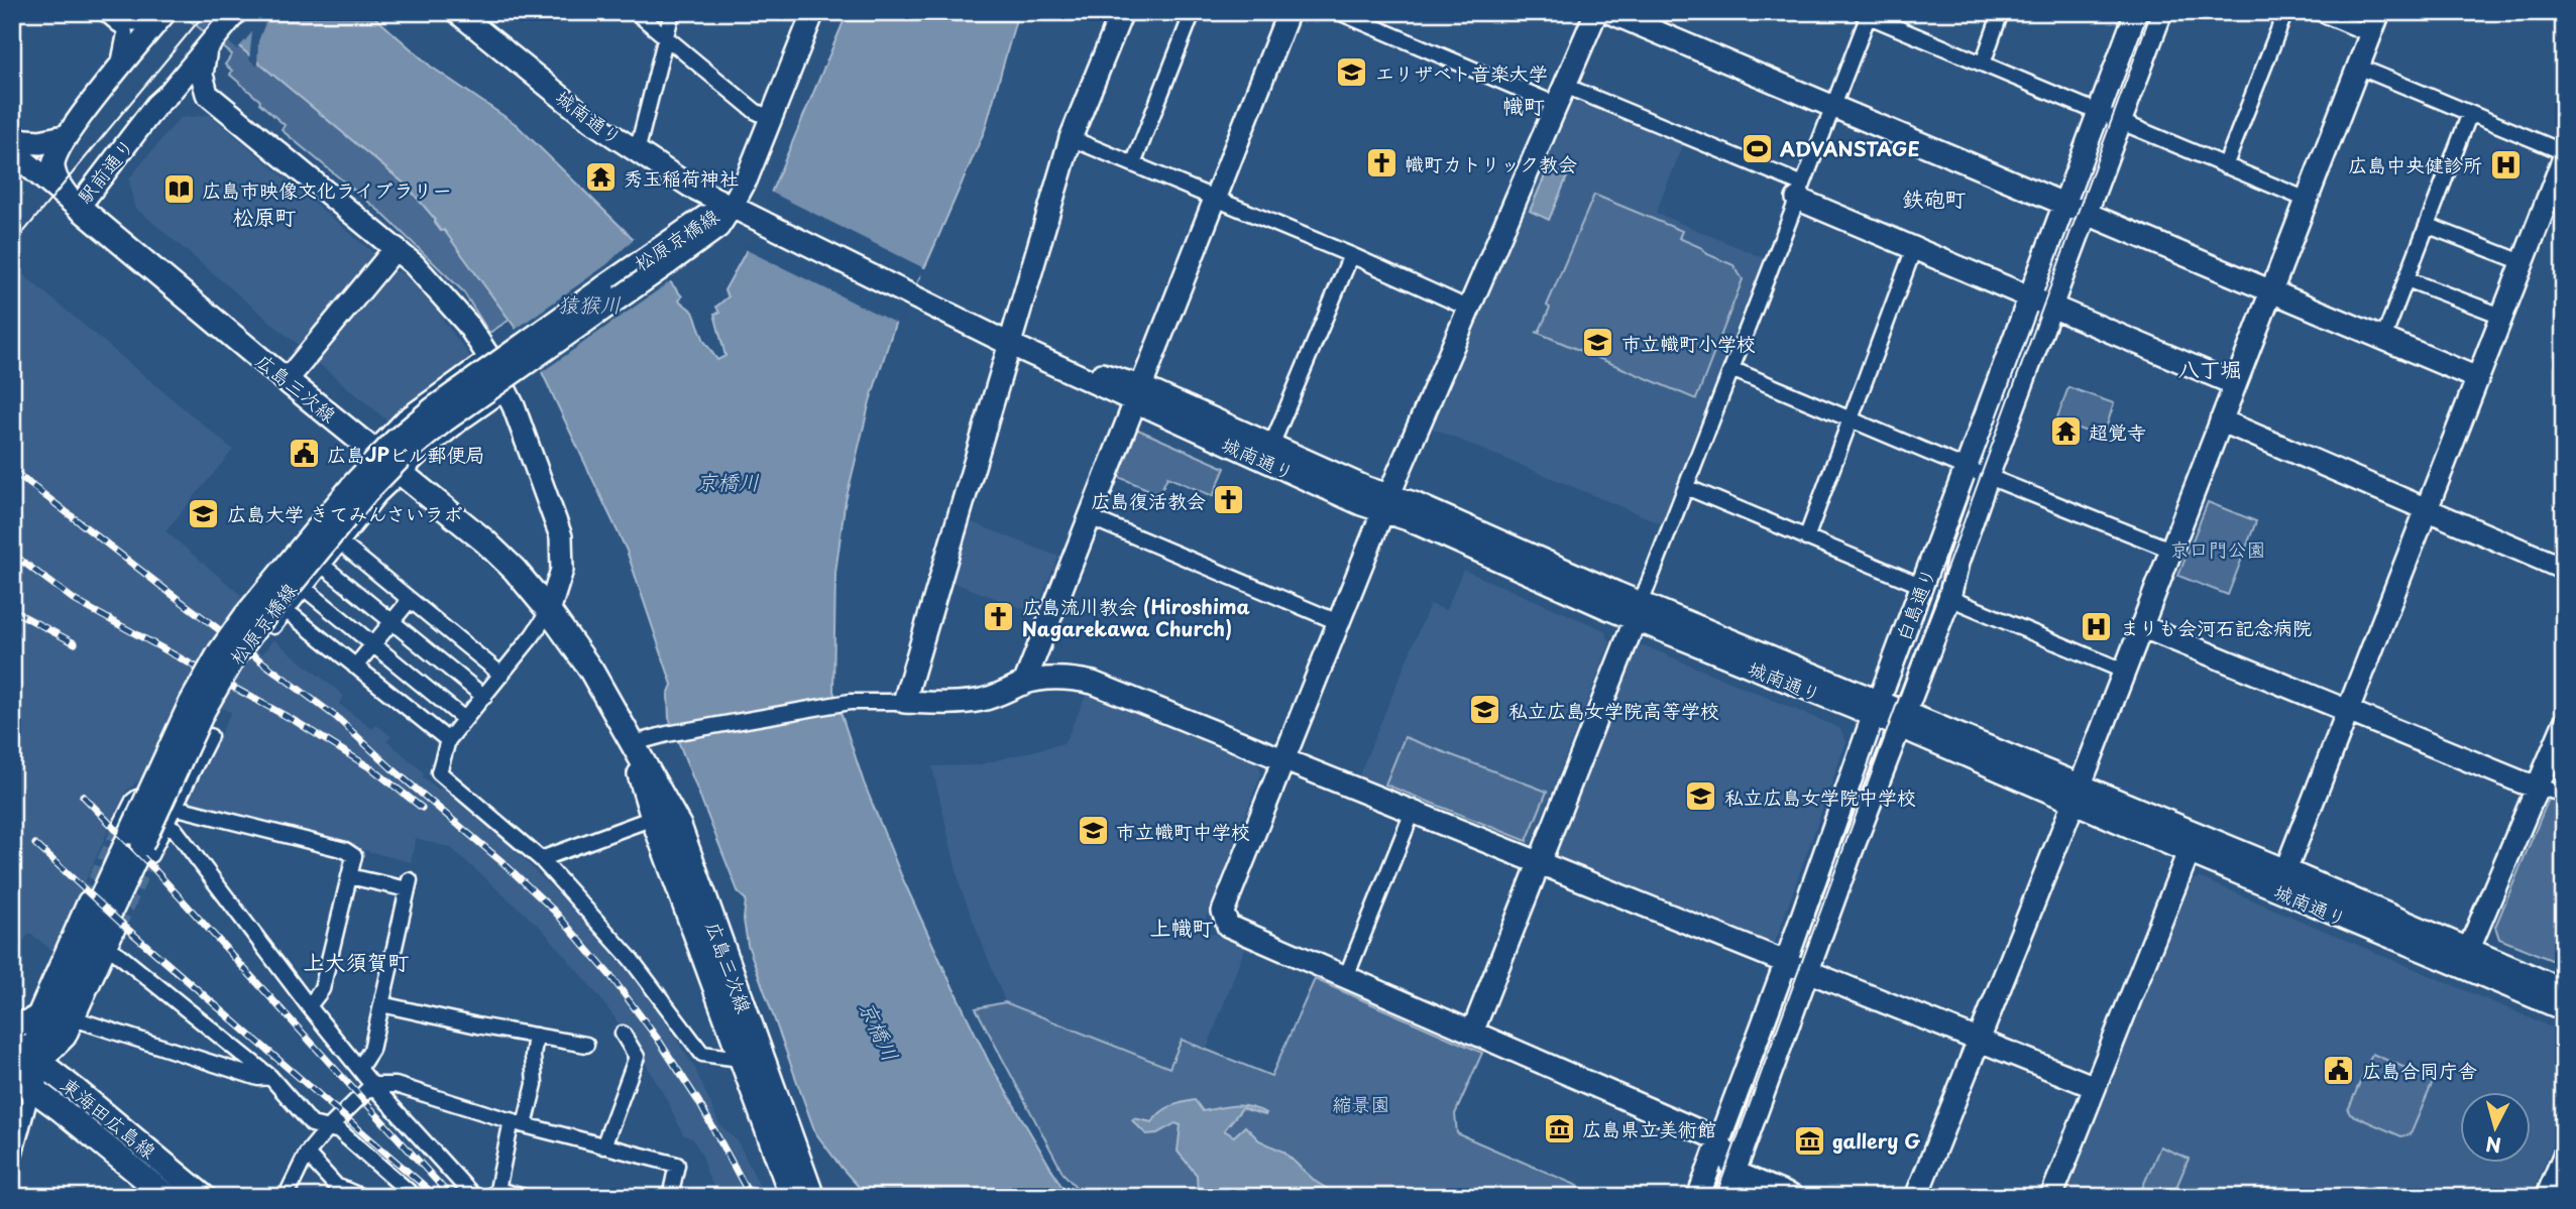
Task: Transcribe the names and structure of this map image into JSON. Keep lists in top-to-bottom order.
{
  "streets": {
    "main road": ["広島三次線", "東海田広島線"],
    "street": [
      "城南通り",
      "駅前通り",
      "松原京橋線",
      "白島通り"
    ]
  },
  "crossings": [
    ["城南通り", "松原京橋線"],
    ["城南通り", "白島通り"],
    ["駅前通り", "広島三次線"],
    ["松原京橋線", "東海田広島線"]
  ],
  "districts": [
    "幟町",
    "鉄砲町",
    "松原町",
    "八丁堀",
    "上幟町",
    "上大須賀町"
  ],
  "water": ["猿猴川", "京橋川"],
  "parks": ["京口門公園", "縮景園"],
  "places": {
    "school or university": [
      "エリザベト音楽大学",
      "市立幟町小学校",
      "広島大学 きてみんさいラボ",
      "私立広島女学院高等学校",
      "私立広島女学院中学校",
      "市立幟町中学校"
    ],
    "sports": ["ADVANSTAGE"],
    "church": ["幟町カトリック教会", "広島復活教会", "広島流川教会 (Hiroshima Nagarekawa Church)"],
    "hospital": ["広島中央健診所", "まりも会河石記念病院"],
    "temple": ["秀玉稲荷神社", "超覚寺"],
    "library": ["広島市映像文化ライブラリー"],
    "public building": ["広島JPビル郵便局", "広島合同庁舎"],
    "museum": ["広島県立美術館", "gallery G"]
  },
  "north": "bottom"
}
